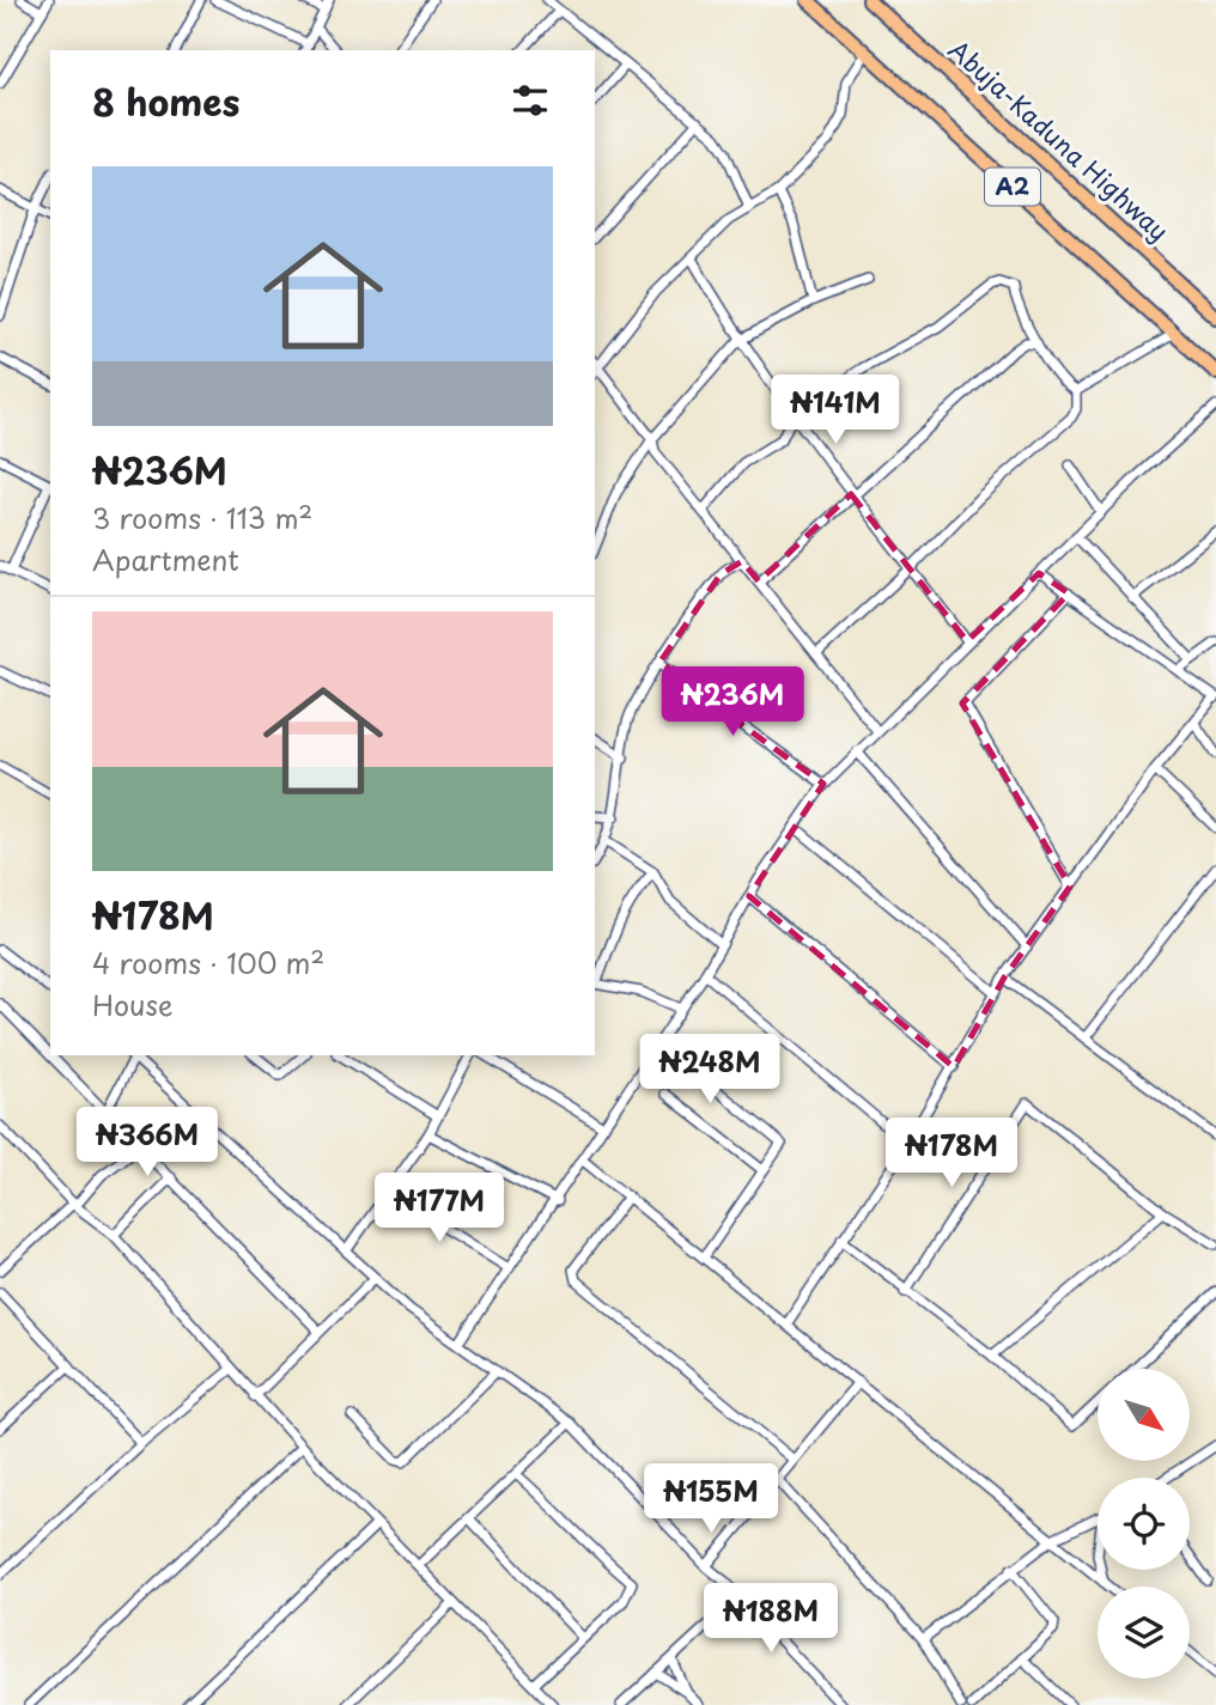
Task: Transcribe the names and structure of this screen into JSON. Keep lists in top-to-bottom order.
{
  "streets": {
    "highway": ["Abuja-Kaduna Highway", "A2"]
  },
  "north": "bottom right",
  "page": {
    "heading": "8 homes",
    "list": [
      {
        "name": "₦236M",
        "note": "3 rooms · 113 m² · Apartment"
      },
      {
        "name": "₦178M",
        "note": "4 rooms · 100 m² · House"
      }
    ],
    "price": [
      "₦141M",
      "₦236M",
      "₦248M",
      "₦366M",
      "₦178M",
      "₦177M",
      "₦155M",
      "₦188M"
    ]
  }
}
